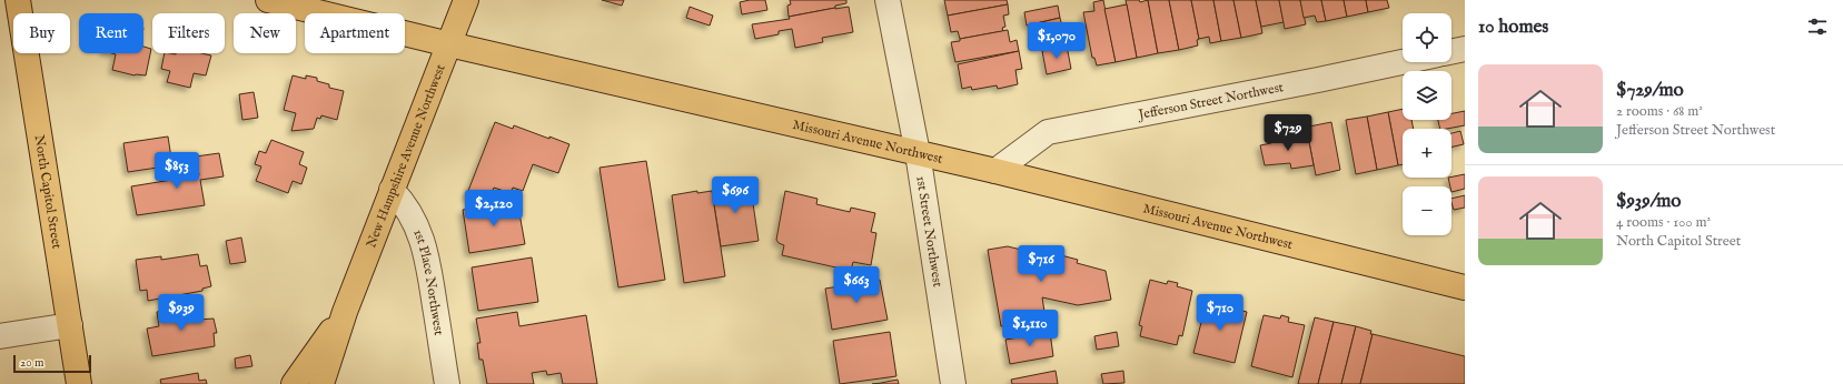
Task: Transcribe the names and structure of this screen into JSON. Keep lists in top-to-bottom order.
{
  "streets": {
    "main road": ["Missouri Avenue Northwest", "New Hampshire Avenue Northwest", "North Capitol Street"],
    "street": ["Jefferson Street Northwest", "1st Street Northwest", "1st Place Northwest"]
  },
  "crossings": [
    ["Jefferson Street Northwest", "Missouri Avenue Northwest"],
    ["Missouri Avenue Northwest", "New Hampshire Avenue Northwest"],
    ["Missouri Avenue Northwest", "1st Street Northwest"],
    ["New Hampshire Avenue Northwest", "1st Place Northwest"]
  ],
  "scale_bar": "20 m",
  "page": {
    "heading": "10 homes",
    "map_buttons": ["+", "−"],
    "chip": [
      "Buy",
      "Rent",
      "Filters",
      "New",
      "Apartment"
    ],
    "price": [
      "$1,070",
      "$729",
      "$853",
      "$696",
      "$2,120",
      "$716",
      "$663",
      "$939",
      "$710",
      "$1,110"
    ],
    "list": [
      {
        "name": "$729/mo",
        "note": "2 rooms · 68 m² · Jefferson Street Northwest"
      },
      {
        "name": "$939/mo",
        "note": "4 rooms · 100 m² · North Capitol Street"
      }
    ],
    "scale": "20 m"
  }
}
